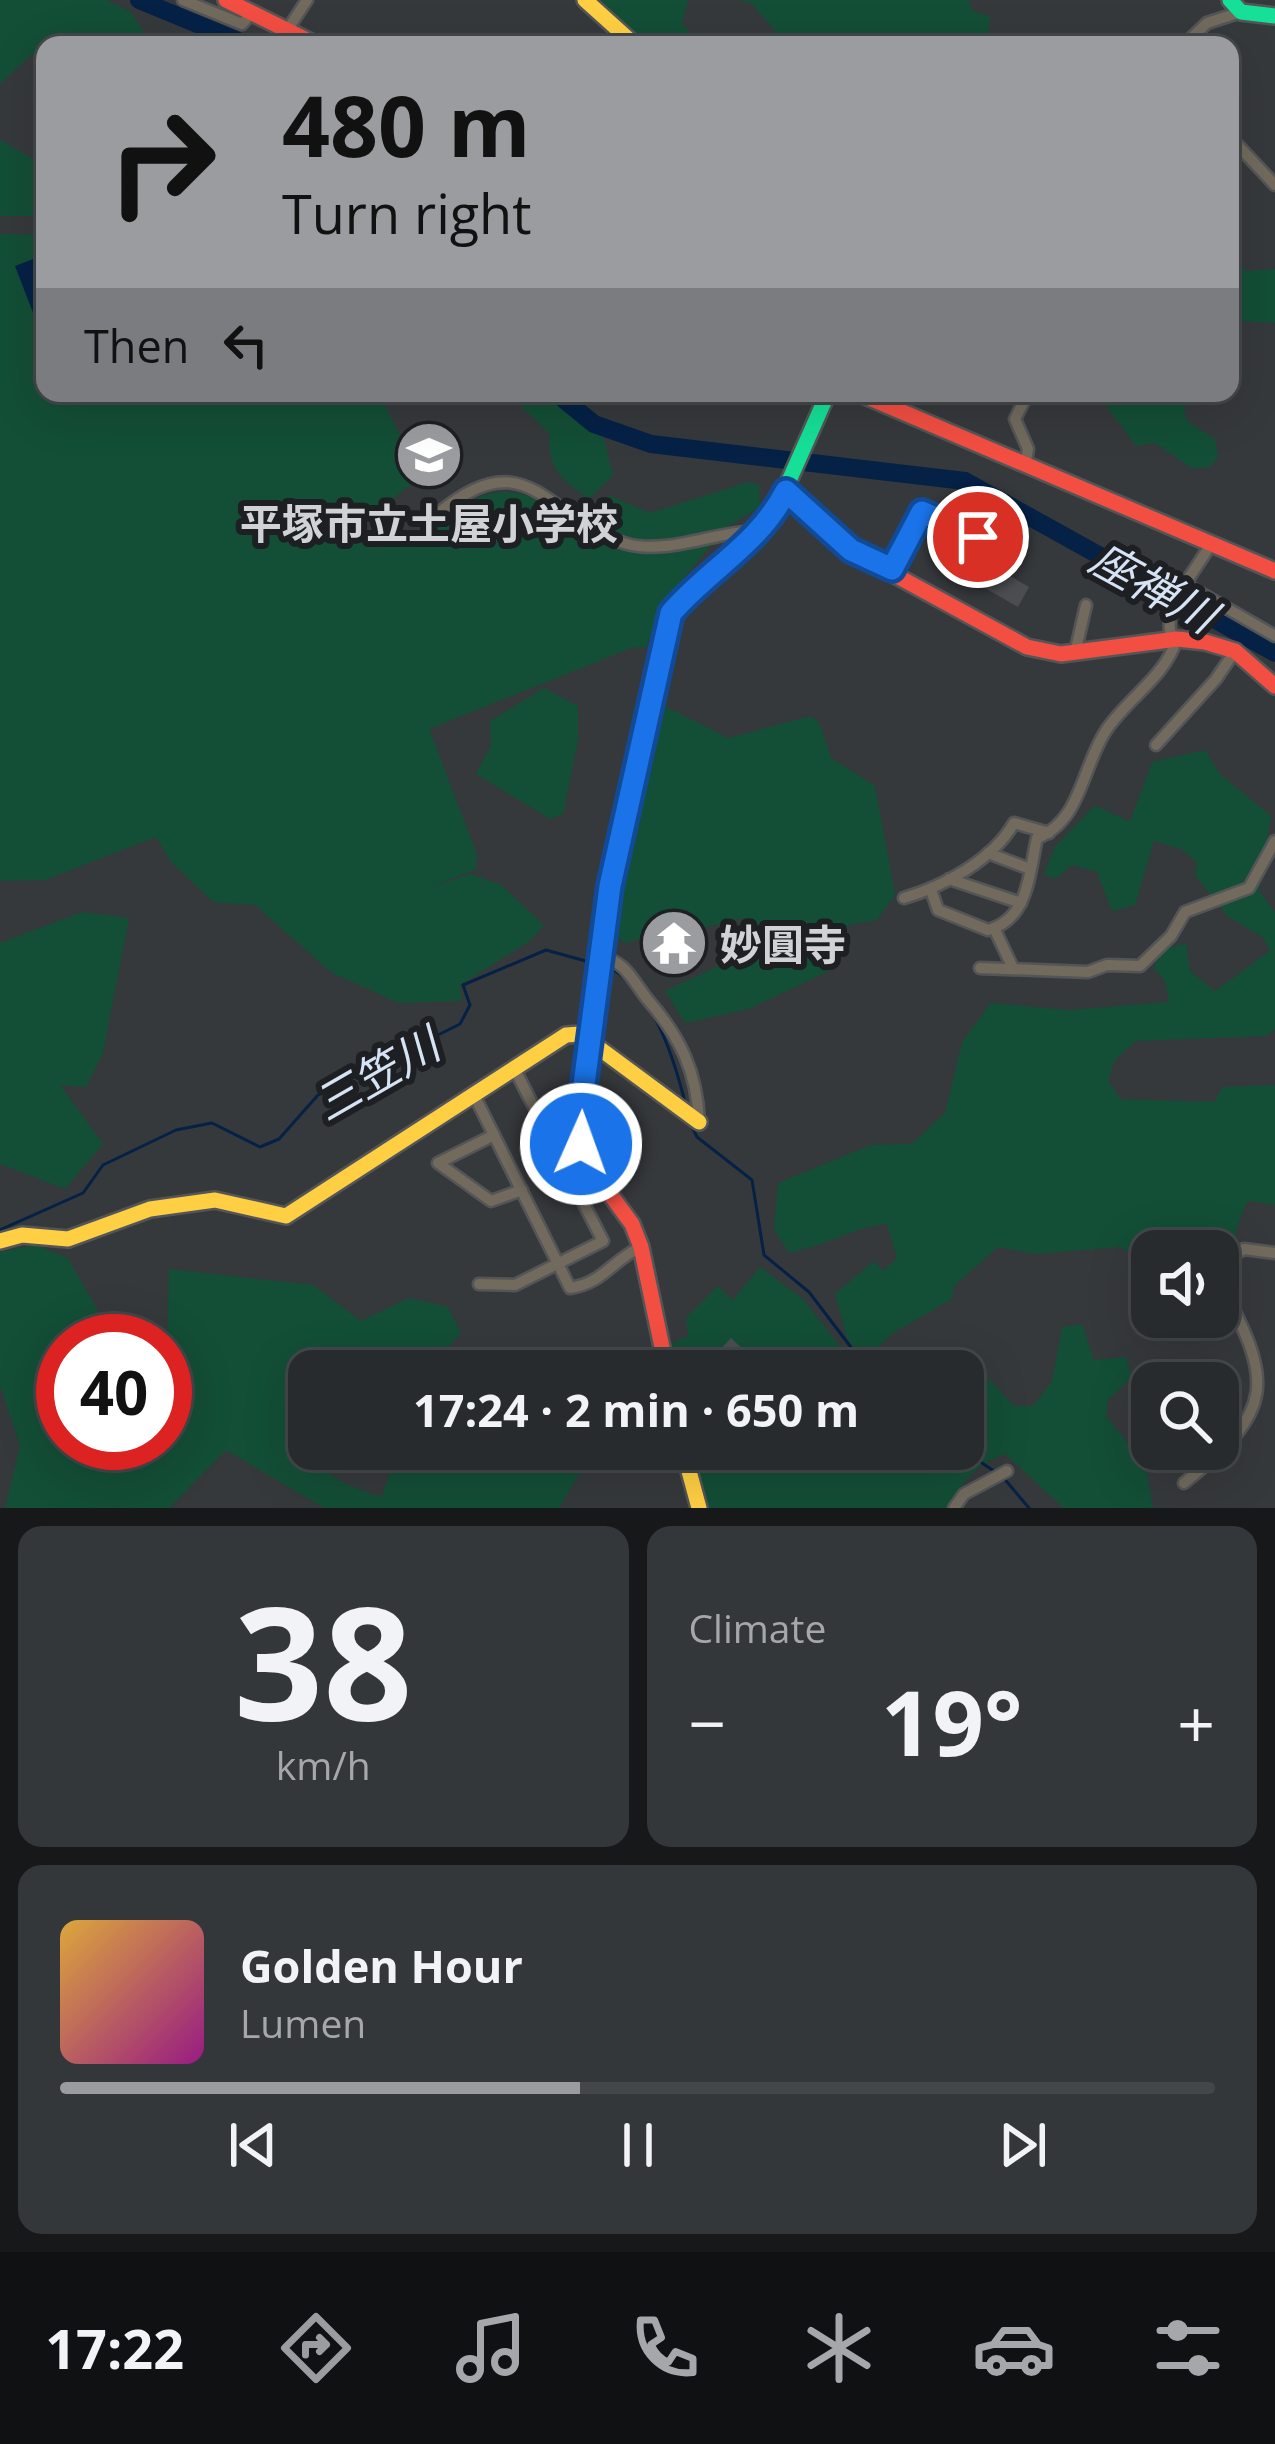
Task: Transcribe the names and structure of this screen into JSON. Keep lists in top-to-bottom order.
{
  "water": ["座禅川", "三笠川"],
  "places": {
    "school or university": ["平塚市立土屋小学校"],
    "temple": ["妙圓寺"]
  },
  "page": {
    "turn": ["480 m", "Turn right"],
    "then": "Then",
    "limit": "40",
    "trip": "17:24 · 2 min · 650 m",
    "tile": [
      ["38", "km/h"],
      "Climate"
    ],
    "heat": ["−", "19°", "+"],
    "song": ["Golden Hour", "Lumen"],
    "tabs": "17:22"
  }
}
